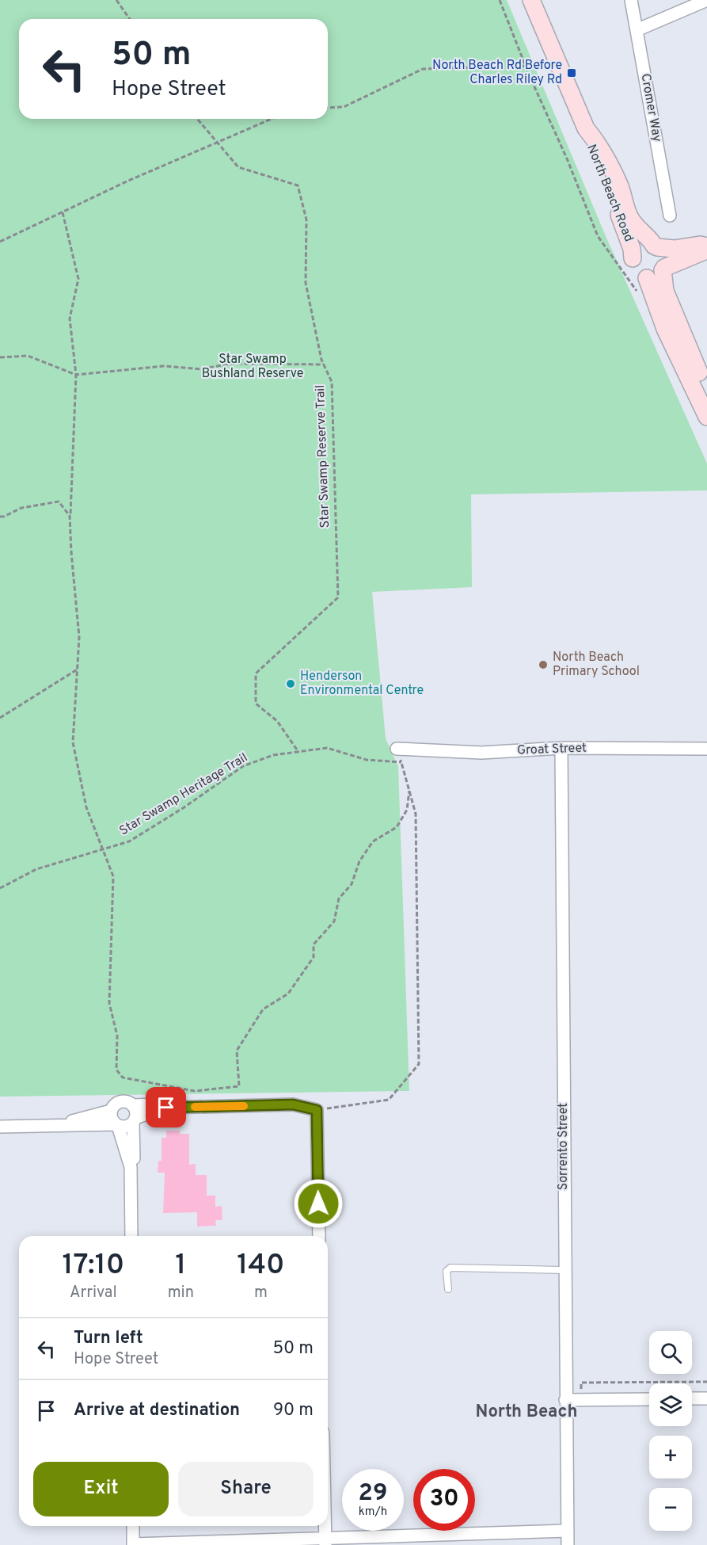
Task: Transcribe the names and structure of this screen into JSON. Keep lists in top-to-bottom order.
{
  "streets": {
    "main road": ["North Beach Road"],
    "street": ["Cromer Way", "Groat Street", "Sorrento Street"],
    "path": ["Star Swamp Reserve Trail", "Star Swamp Heritage Trail"]
  },
  "crossings": [
    ["Star Swamp Reserve Trail", "Star Swamp Heritage Trail"],
    ["Groat Street", "Sorrento Street"]
  ],
  "districts": ["North Beach"],
  "parks": ["Star Swamp Bushland Reserve"],
  "places": {
    "transit": ["North Beach Rd Before Charles Riley Rd"],
    "other": ["North Beach Primary School", "Henderson Environmental Centre"]
  },
  "page": {
    "turn": ["50 m", "Hope Street"],
    "eta": [
      "17:10",
      "Arrival",
      "1",
      "min",
      "140",
      "m"
    ],
    "list": [
      {
        "name": "Turn left",
        "note": "Hope Street",
        "value": "50 m"
      },
      {
        "name": "Arrive at destination",
        "value": "90 m"
      }
    ],
    "map_buttons": ["+", "−"],
    "buttons": ["Exit", "Share"],
    "speed": "29 km/h",
    "limit": "30"
  }
}
